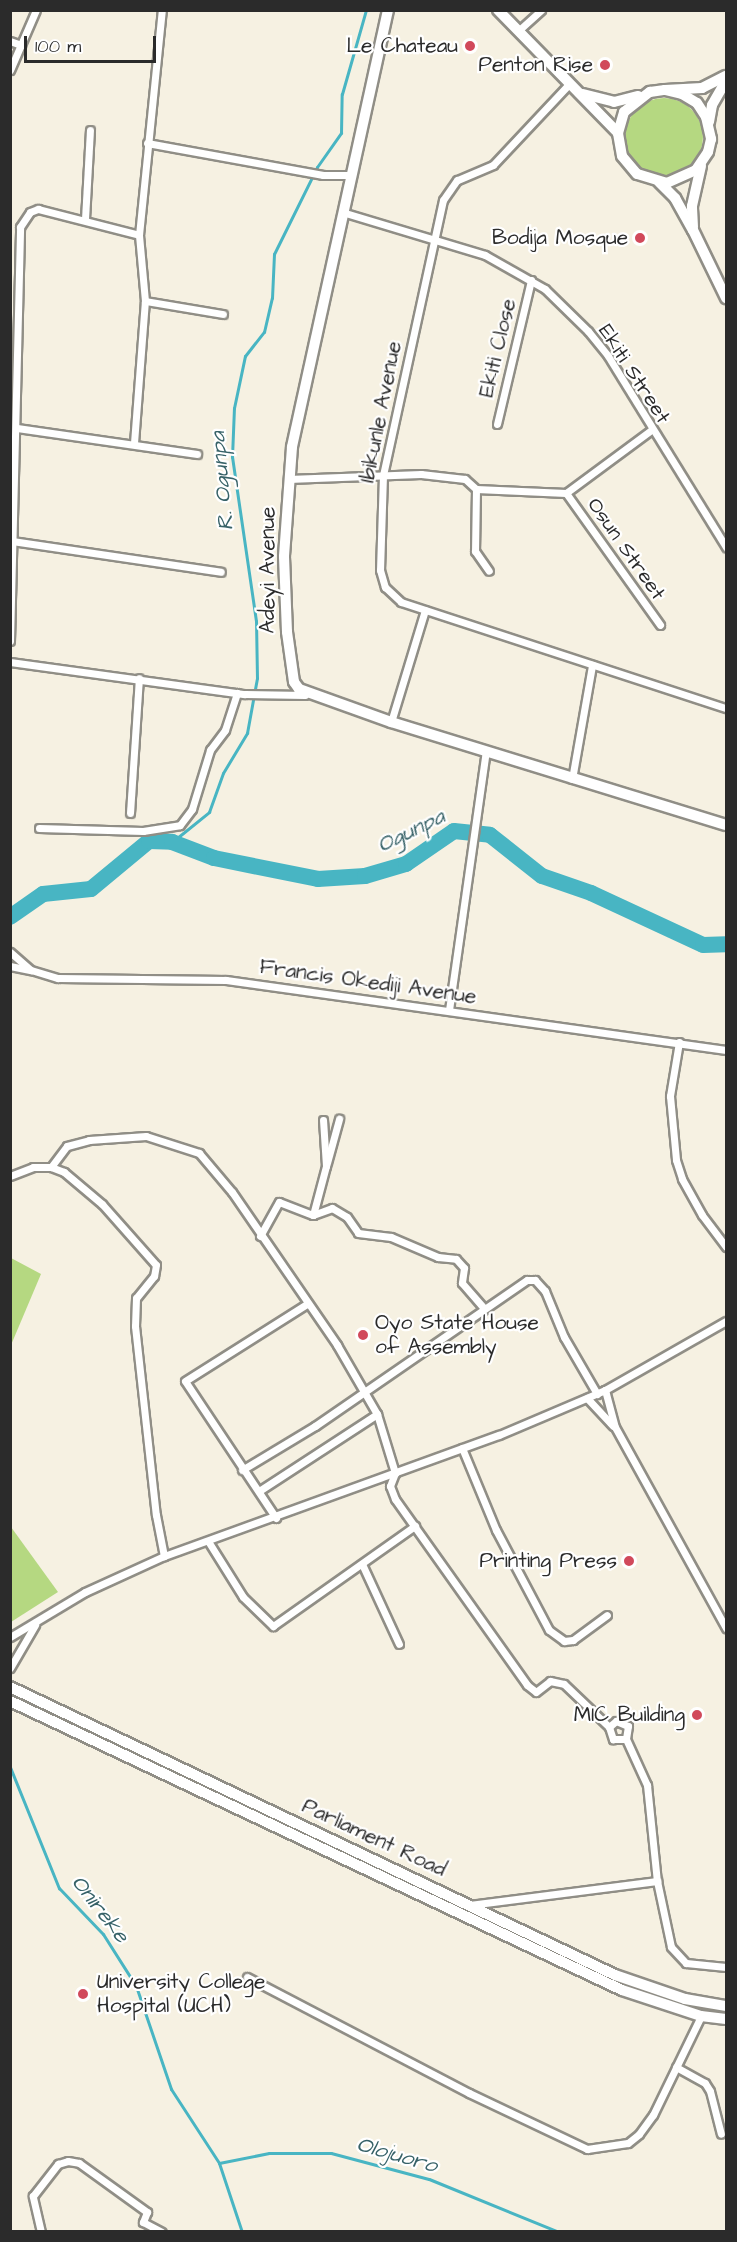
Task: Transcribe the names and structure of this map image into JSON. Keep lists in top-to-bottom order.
{
  "streets": {
    "main road": ["Adeyi Avenue", "Parliament Road"],
    "street": [
      "Ekiti Close",
      "Ekiti Street",
      "Ibikunle Avenue",
      "Osun Street",
      "Francis Okediji Avenue"
    ]
  },
  "crossings": [
    ["Ekiti Close", "Ekiti Street"],
    ["Ekiti Street", "Ibikunle Avenue"],
    ["Ekiti Street", "Adeyi Avenue"]
  ],
  "water": [
    "R. Ogunpa",
    "Ogunpa",
    "Onireke",
    "Olojuoro"
  ],
  "places": [
    "Le Chateau",
    "Penton Rise",
    "Bodija Mosque",
    "Oyo State House of Assembly",
    "Printing Press",
    "MIC Building",
    "University College Hospital (UCH)"
  ],
  "scale_bar": "100 m"
}
